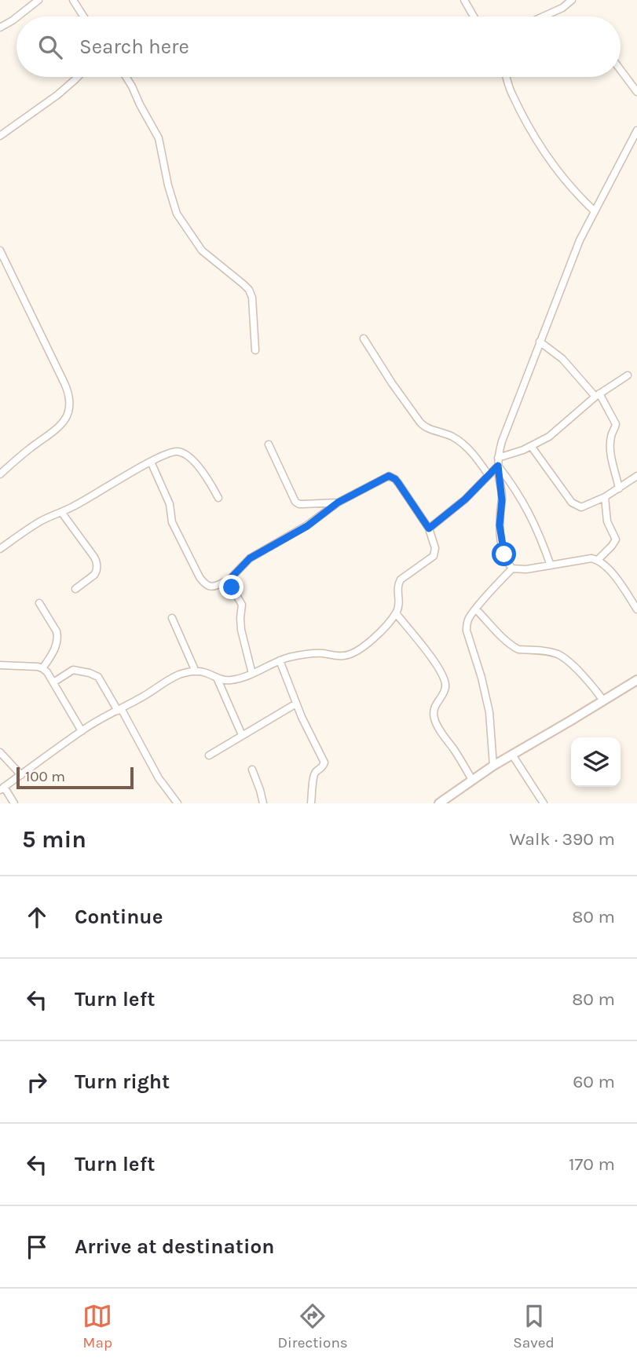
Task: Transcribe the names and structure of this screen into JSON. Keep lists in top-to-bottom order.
{
  "scale_bar": "100 m",
  "page": {
    "search": "Search here",
    "scale": "100 m",
    "heading": ["5 min", "Walk · 390 m"],
    "list": [
      ["Continue", "80 m"],
      ["Turn left", "80 m"],
      ["Turn right", "60 m"],
      ["Turn left", "170 m"],
      "Arrive at destination"
    ],
    "nav": ["Map", "Directions", "Saved"]
  }
}
